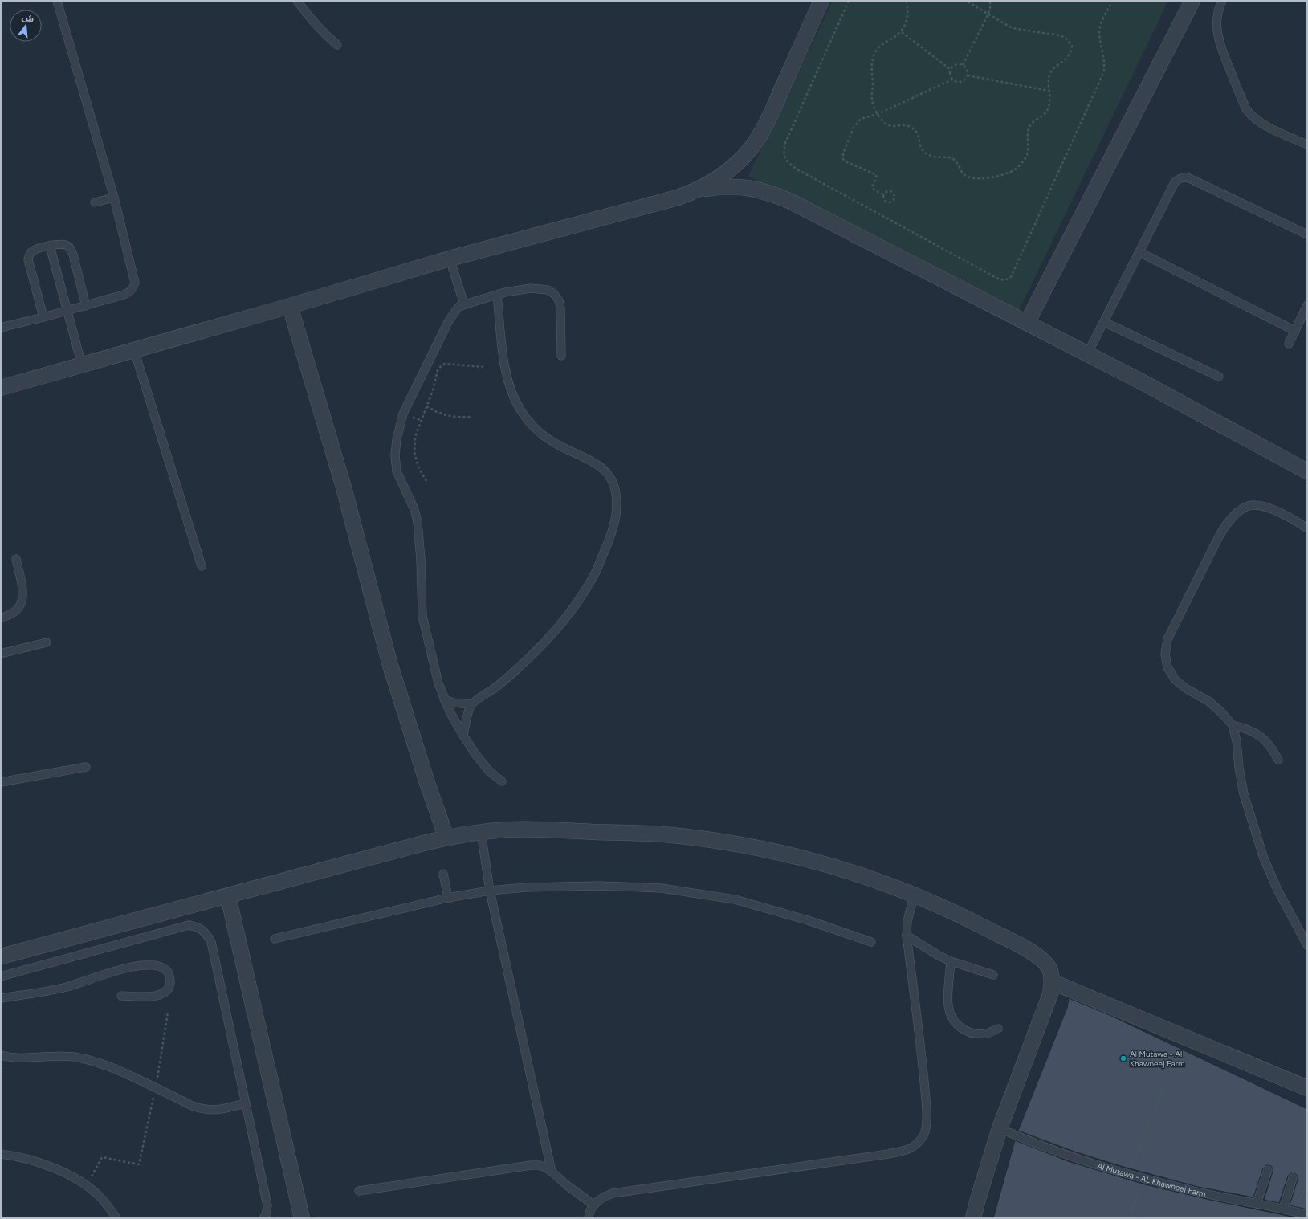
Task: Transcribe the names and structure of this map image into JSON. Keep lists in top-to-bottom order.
{
  "streets": {
    "lane": ["Al Mutawa - AL Khawneej Farm"]
  },
  "places": ["Al Mutawa - Al Khawneej Farm"],
  "north": "top"
}
